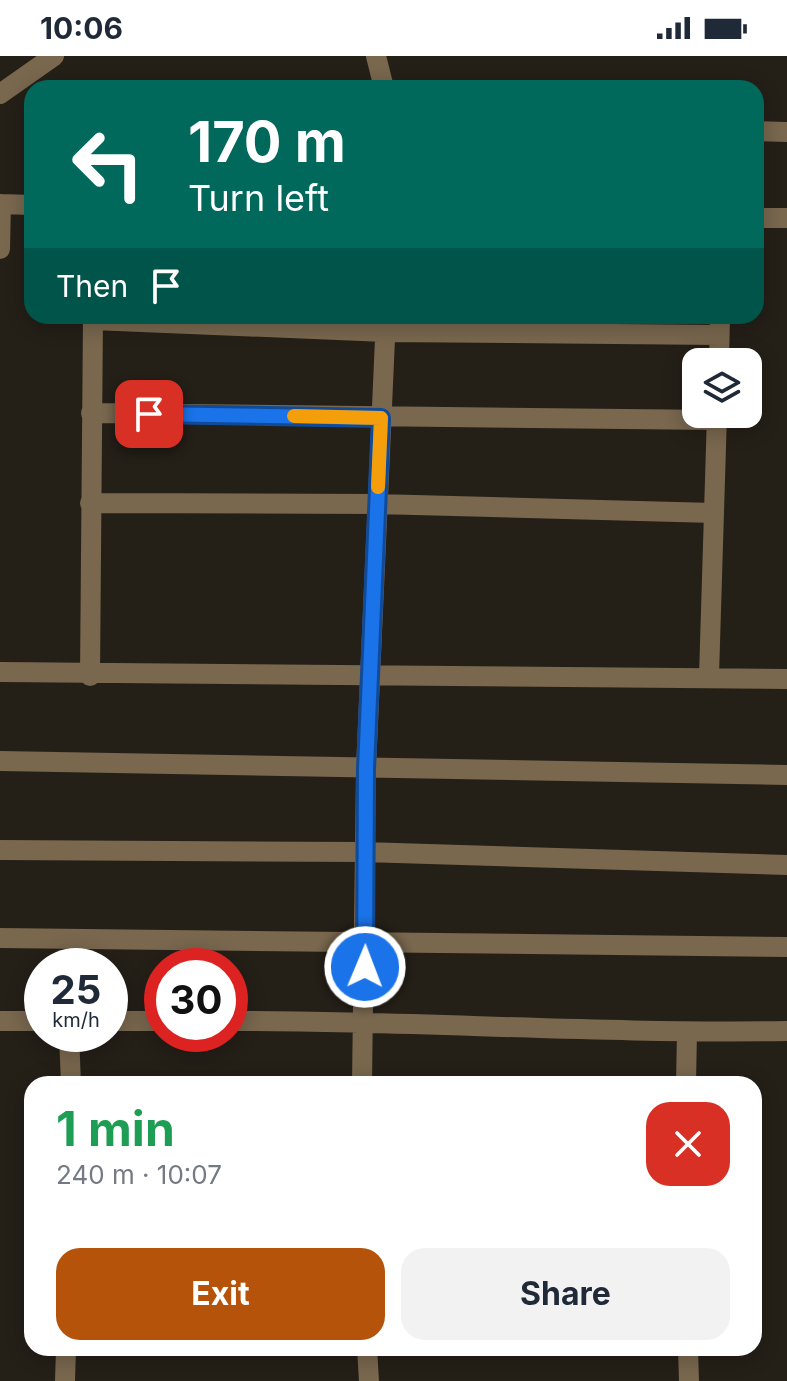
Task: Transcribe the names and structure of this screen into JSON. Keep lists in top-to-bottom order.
{
  "page": {
    "status": "10:06",
    "turn": ["170 m", "Turn left"],
    "then": "Then",
    "speed": "25 km/h",
    "limit": "30",
    "heading": ["1 min", "240 m · 10:07"],
    "buttons": ["Exit", "Share"]
  }
}
